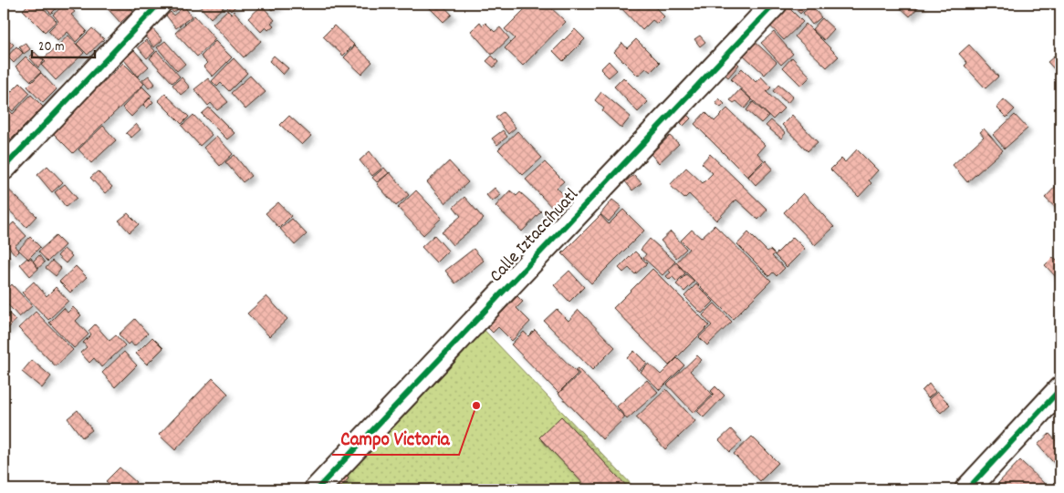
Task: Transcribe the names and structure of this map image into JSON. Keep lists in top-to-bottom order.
{
  "streets": {
    "street": ["Calle Iztaccíhuatl"]
  },
  "places": ["Campo Victoria"],
  "scale_bar": "20 m"
}
